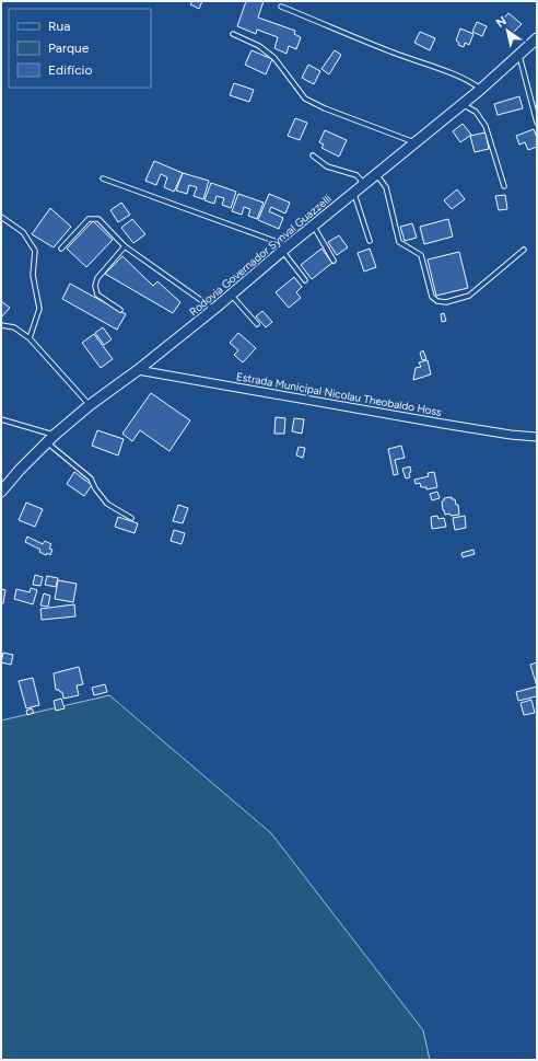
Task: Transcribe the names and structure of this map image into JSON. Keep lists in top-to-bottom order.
{
  "streets": {
    "main road": ["Rodovia Governador Synval Guazzelli"],
    "street": ["Estrada Municipal Nicolau Theobaldo Hoss"]
  },
  "crossings": [
    ["Rodovia Governador Synval Guazzelli", "Estrada Municipal Nicolau Theobaldo Hoss"]
  ],
  "legend": ["Rua", "Parque", "Edifício"],
  "north": "top left"
}
